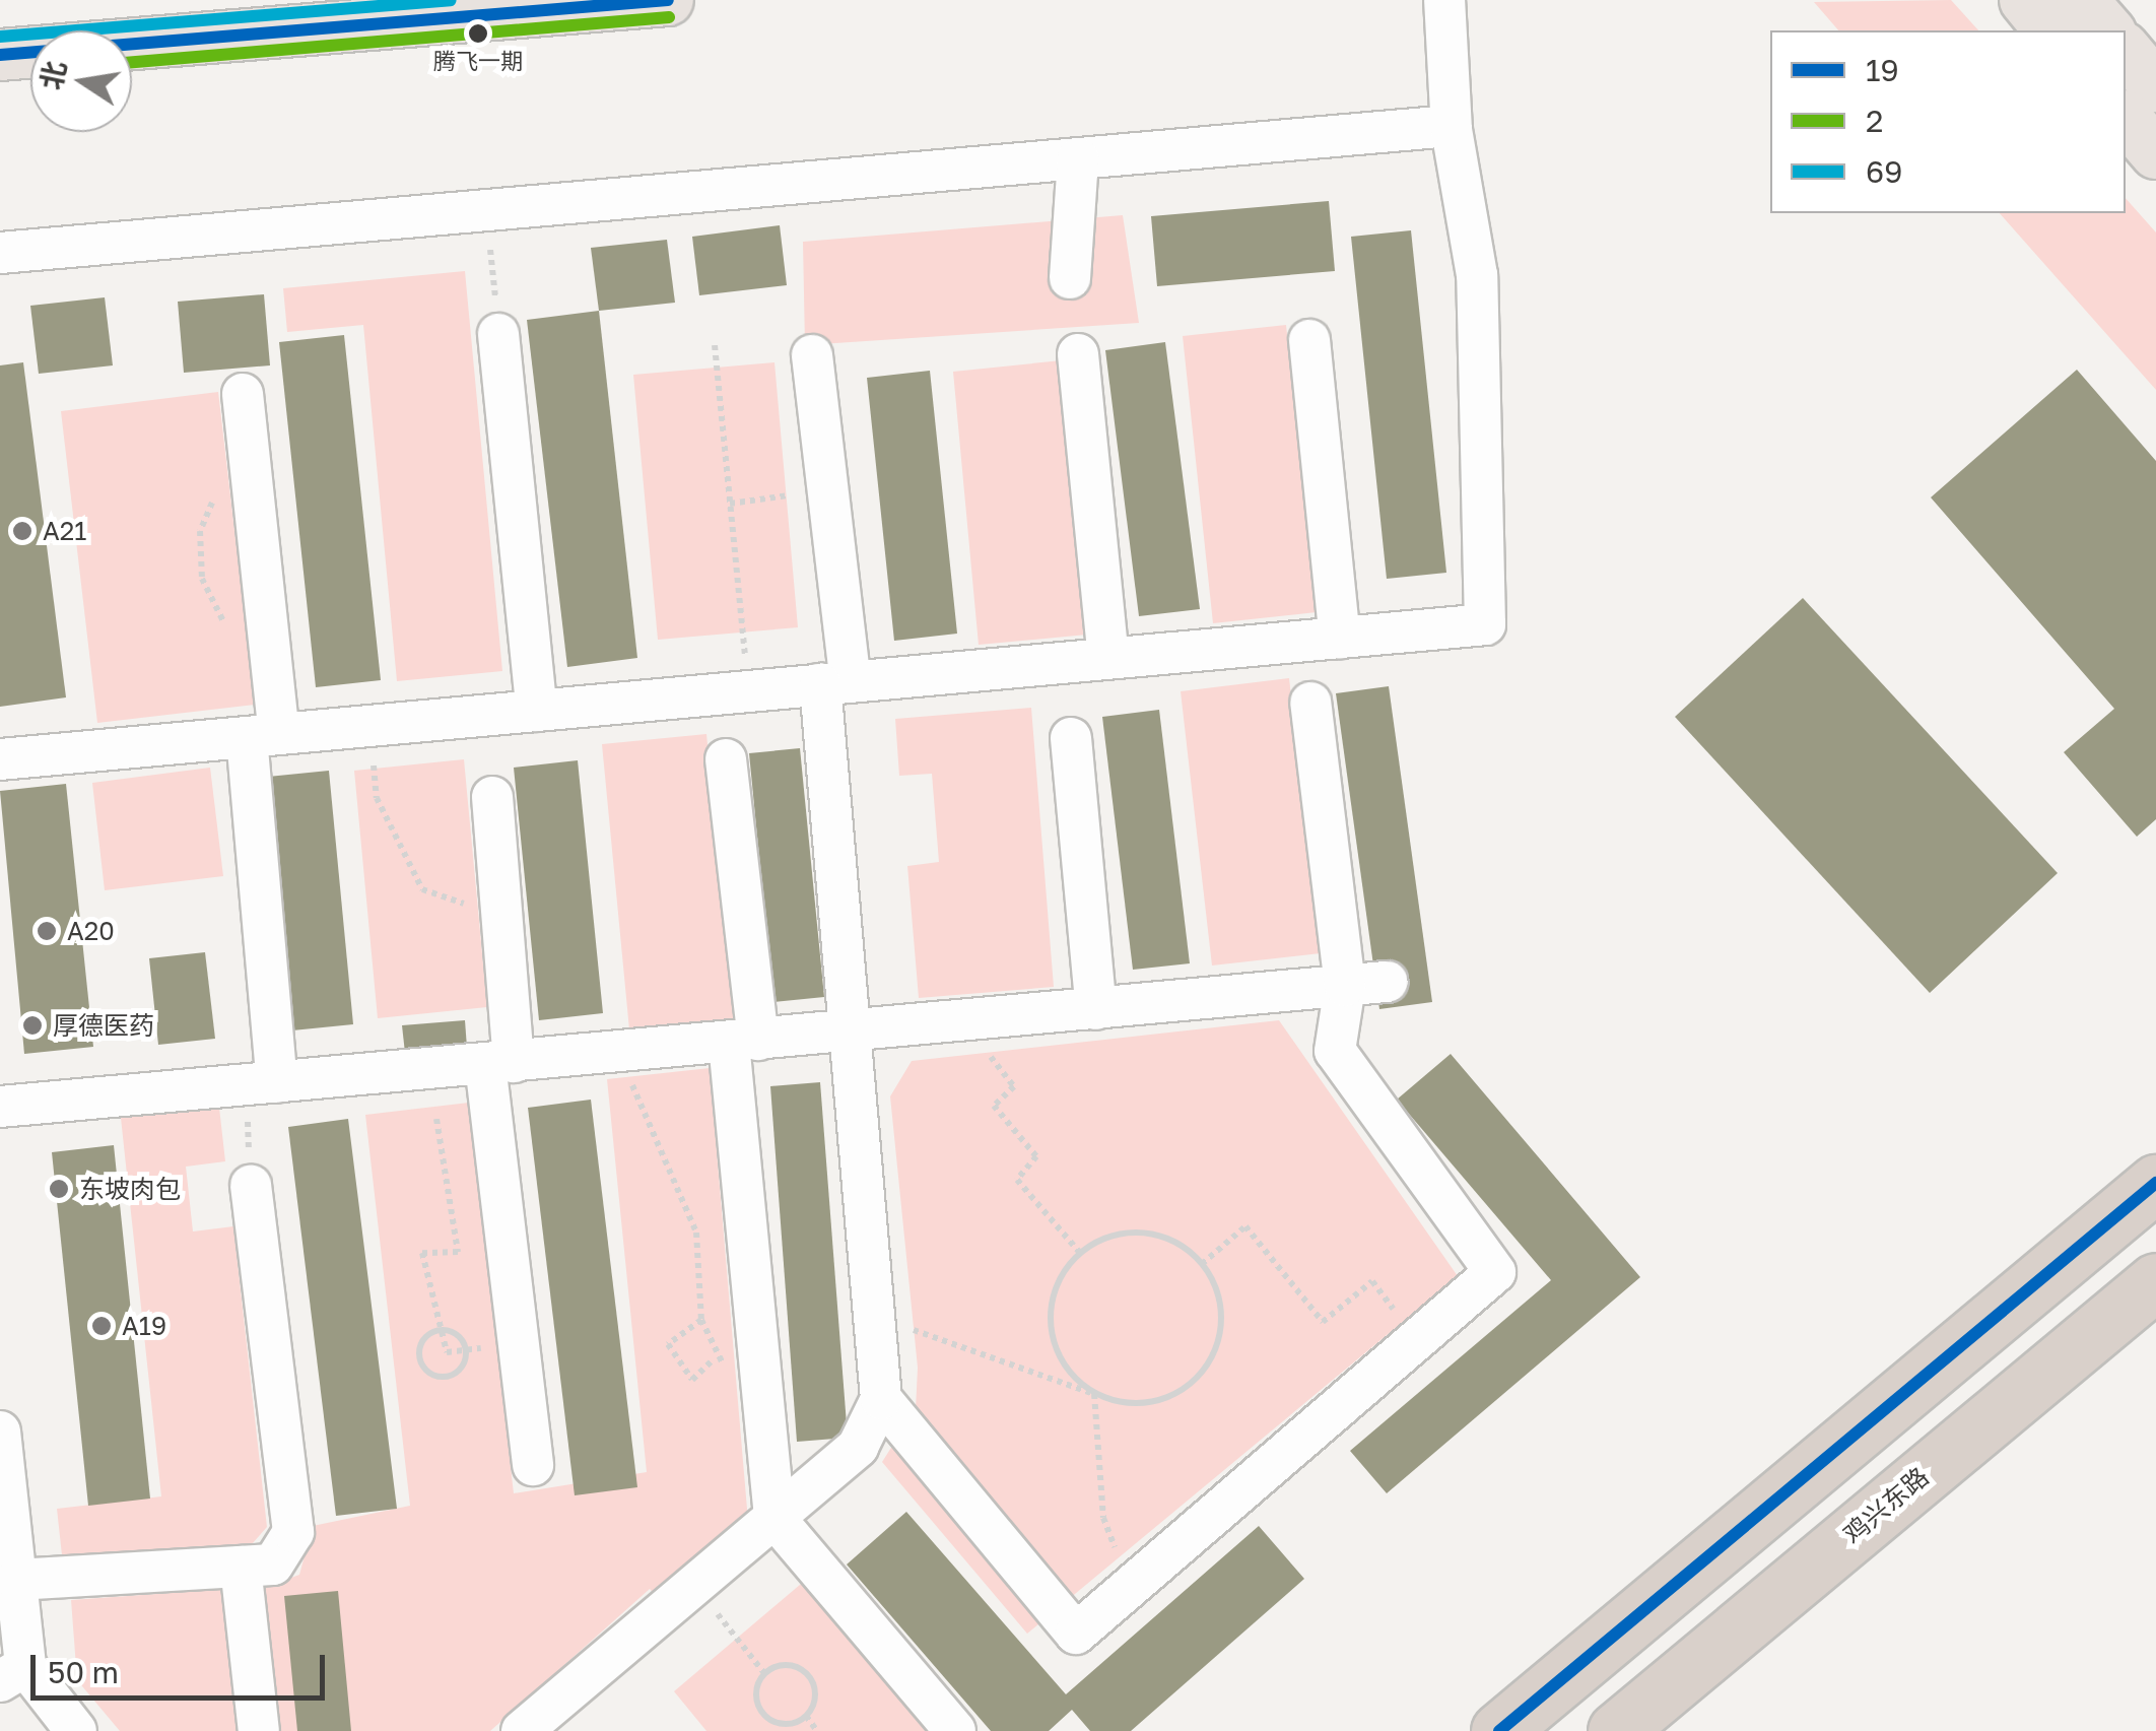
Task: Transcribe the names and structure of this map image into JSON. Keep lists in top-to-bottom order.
{
  "streets": {
    "highway": ["鸡兴东路"]
  },
  "places": [
    "腾飞一期",
    "A21",
    "A20",
    "厚德医药",
    "东坡肉包",
    "A19"
  ],
  "lines": ["transit line 19", "transit line 69", "transit line 2"],
  "legend": ["19", "2", "69"],
  "scale_bar": "50 m",
  "north": "left"
}
